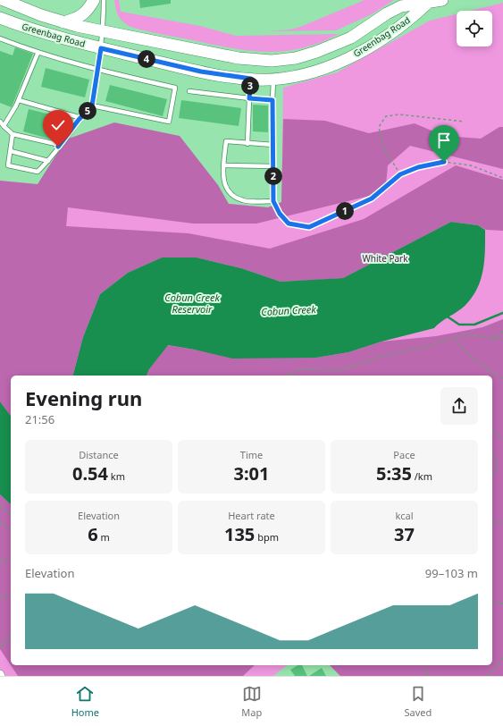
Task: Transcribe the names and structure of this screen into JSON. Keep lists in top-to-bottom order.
{
  "streets": {
    "main road": ["Greenbag Road"]
  },
  "water": ["Cobun Creek Reservoir", "Cobun Creek"],
  "parks": ["White Park"],
  "page": {
    "pins": [
      "4",
      "3",
      "5",
      "2",
      "1"
    ],
    "heading": ["Evening run", "21:56"],
    "stats": [
      ["Distance", "0.54 km"],
      ["Time", "3:01"],
      ["Pace", "5:35 /km"],
      ["Elevation", "6 m"],
      ["Heart rate", "135 bpm"],
      ["kcal", "37"]
    ],
    "chart": ["Elevation", "99–103 m"],
    "tabs": ["Home", "Map", "Saved"]
  }
}
